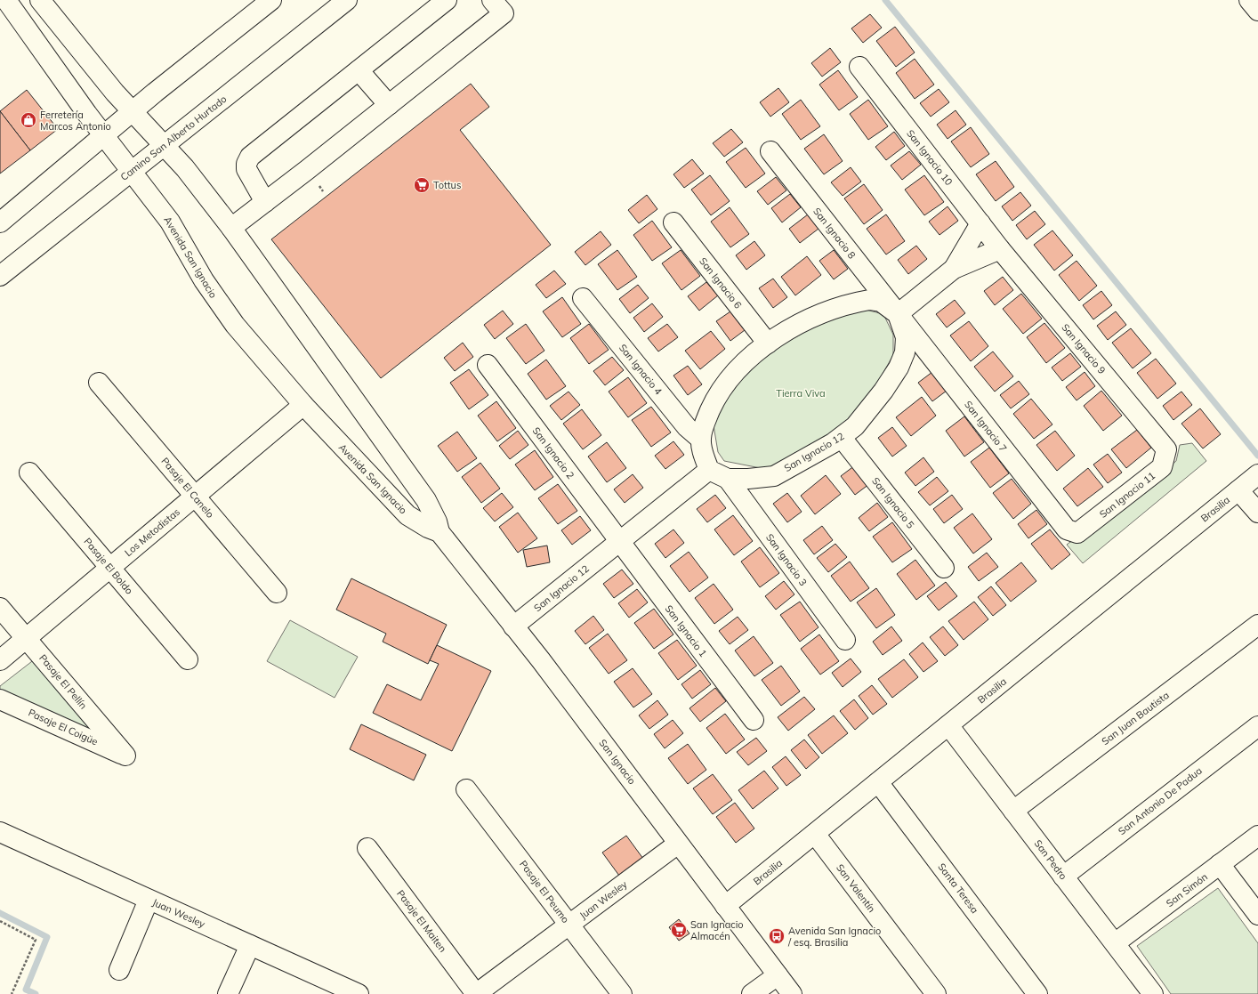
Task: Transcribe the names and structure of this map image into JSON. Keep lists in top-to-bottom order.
{
  "streets": {
    "street": [
      "Camino San Alberto Hurtado",
      "San Ignacio 10",
      "San Ignacio 8",
      "Avenida San Ignacio",
      "San Ignacio 6",
      "San Ignacio 9",
      "San Ignacio 4",
      "San Ignacio 7",
      "San Ignacio 12",
      "San Ignacio 2",
      "Pasaje El Canelo",
      "San Ignacio 11",
      "San Ignacio 5",
      "Brasilia",
      "Los Metodistas",
      "San Ignacio 3",
      "Pasaje El Boldo",
      "San Ignacio 1",
      "Pasaje El Pellín",
      "San Juan Bautista",
      "Pasaje El Coigüe",
      "San Ignacio",
      "San Antonio De Padua",
      "San Pedro",
      "San Valentín",
      "Santa Teresa",
      "San Simón",
      "Pasaje El Peumo",
      "Juan Wesley",
      "Pasaje El Maiten"
    ]
  },
  "crossings": [
    ["Camino San Alberto Hurtado", "Avenida San Ignacio"],
    ["San Ignacio 10", "San Ignacio 9"],
    ["San Ignacio 8", "San Ignacio 7"],
    ["San Ignacio 8", "San Ignacio 12"],
    ["Avenida San Ignacio", "Los Metodistas"],
    ["Avenida San Ignacio", "San Ignacio"],
    ["San Ignacio 9", "San Ignacio 11"],
    ["San Ignacio 7", "San Ignacio 12"],
    ["San Ignacio 7", "San Ignacio 11"],
    ["San Ignacio 12", "San Ignacio 2"],
    ["San Ignacio 12", "San Ignacio 5"],
    ["San Ignacio 12", "San Ignacio 3"],
    ["San Ignacio 12", "San Ignacio 1"],
    ["San Ignacio 12", "San Ignacio"],
    ["San Ignacio 2", "San Ignacio 1"],
    ["Pasaje El Canelo", "Los Metodistas"],
    ["Brasilia", "San Ignacio"],
    ["Brasilia", "San Pedro"],
    ["Brasilia", "San Valentín"],
    ["Brasilia", "Santa Teresa"],
    ["Los Metodistas", "Pasaje El Boldo"],
    ["Los Metodistas", "Pasaje El Pellín"],
    ["Pasaje El Pellín", "Pasaje El Coigüe"],
    ["San Juan Bautista", "San Pedro"],
    ["San Ignacio", "Juan Wesley"],
    ["San Antonio De Padua", "San Pedro"],
    ["San Pedro", "San Simón"],
    ["Pasaje El Peumo", "Juan Wesley"],
    ["Juan Wesley", "Pasaje El Maiten"]
  ],
  "parks": ["Tierra Viva"],
  "places": {
    "shop": ["Ferretería Marcos Antonio"],
    "supermarket": ["Tottus", "San Ignacio Almacén"],
    "bus stop": ["Avenida San Ignacio / esq. Brasilia"]
  }
}
